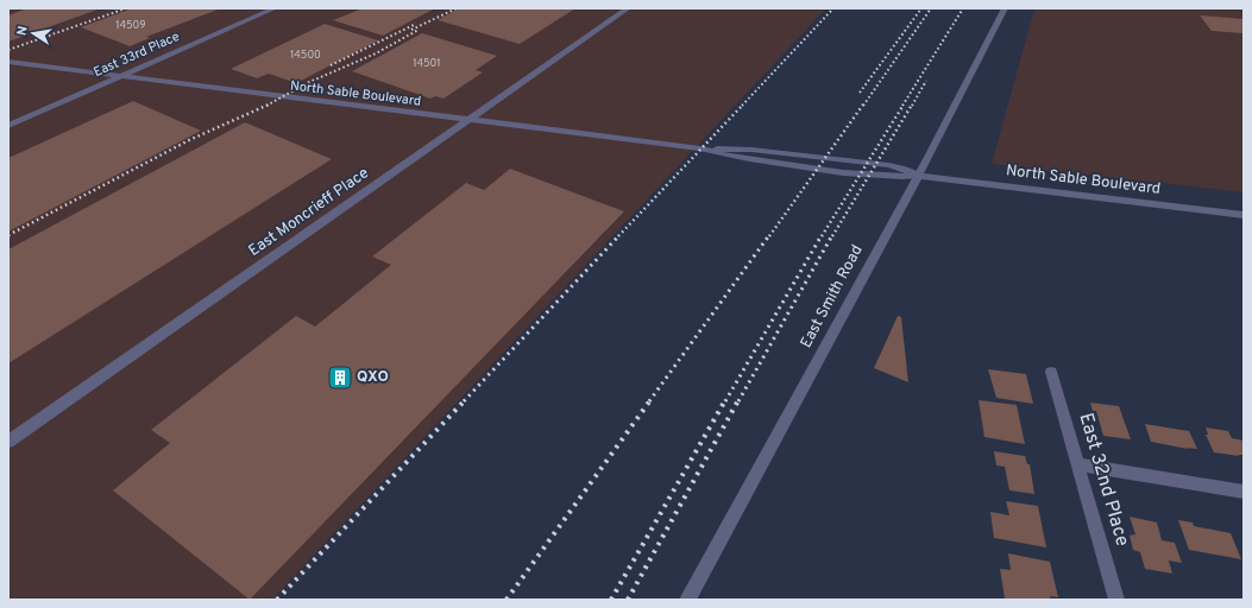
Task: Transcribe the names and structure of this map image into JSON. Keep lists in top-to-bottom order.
{
  "streets": {
    "street": [
      "East 33rd Place",
      "North Sable Boulevard",
      "East Moncrieff Place",
      "East Smith Road",
      "East 32nd Place"
    ]
  },
  "crossings": [
    ["East 33rd Place", "North Sable Boulevard"],
    ["North Sable Boulevard", "East Moncrieff Place"],
    ["North Sable Boulevard", "East Smith Road"]
  ],
  "places": {
    "building": ["QXO"]
  },
  "house_numbers": ["14509", "14500", "14501"],
  "north": "left"
}
